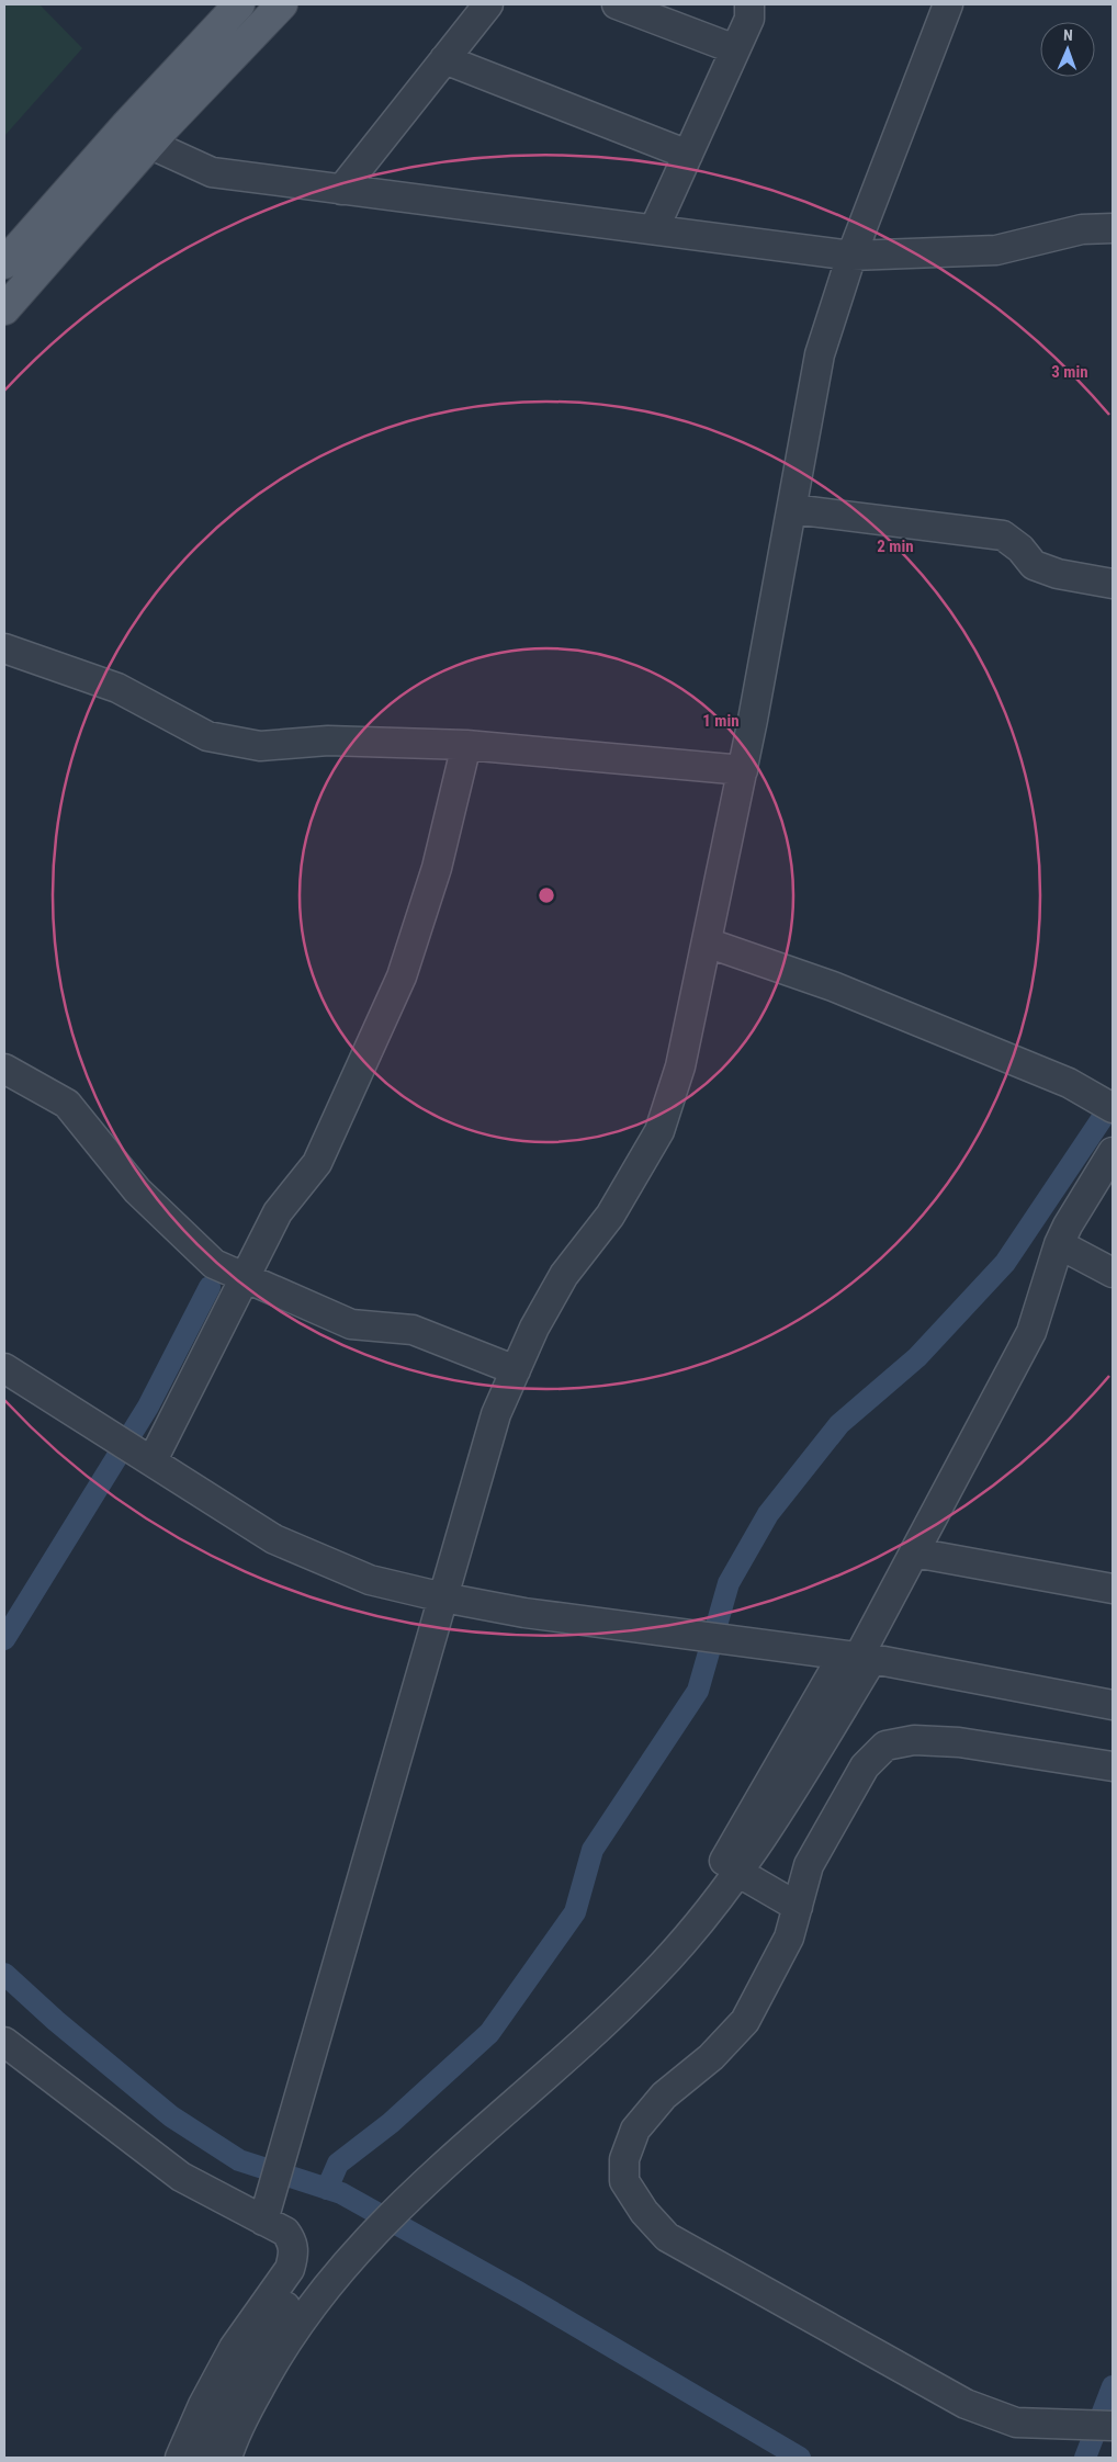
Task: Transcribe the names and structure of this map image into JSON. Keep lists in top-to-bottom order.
{
  "north": "top",
  "rings": ["3 min", "2 min", "1 min"]
}
